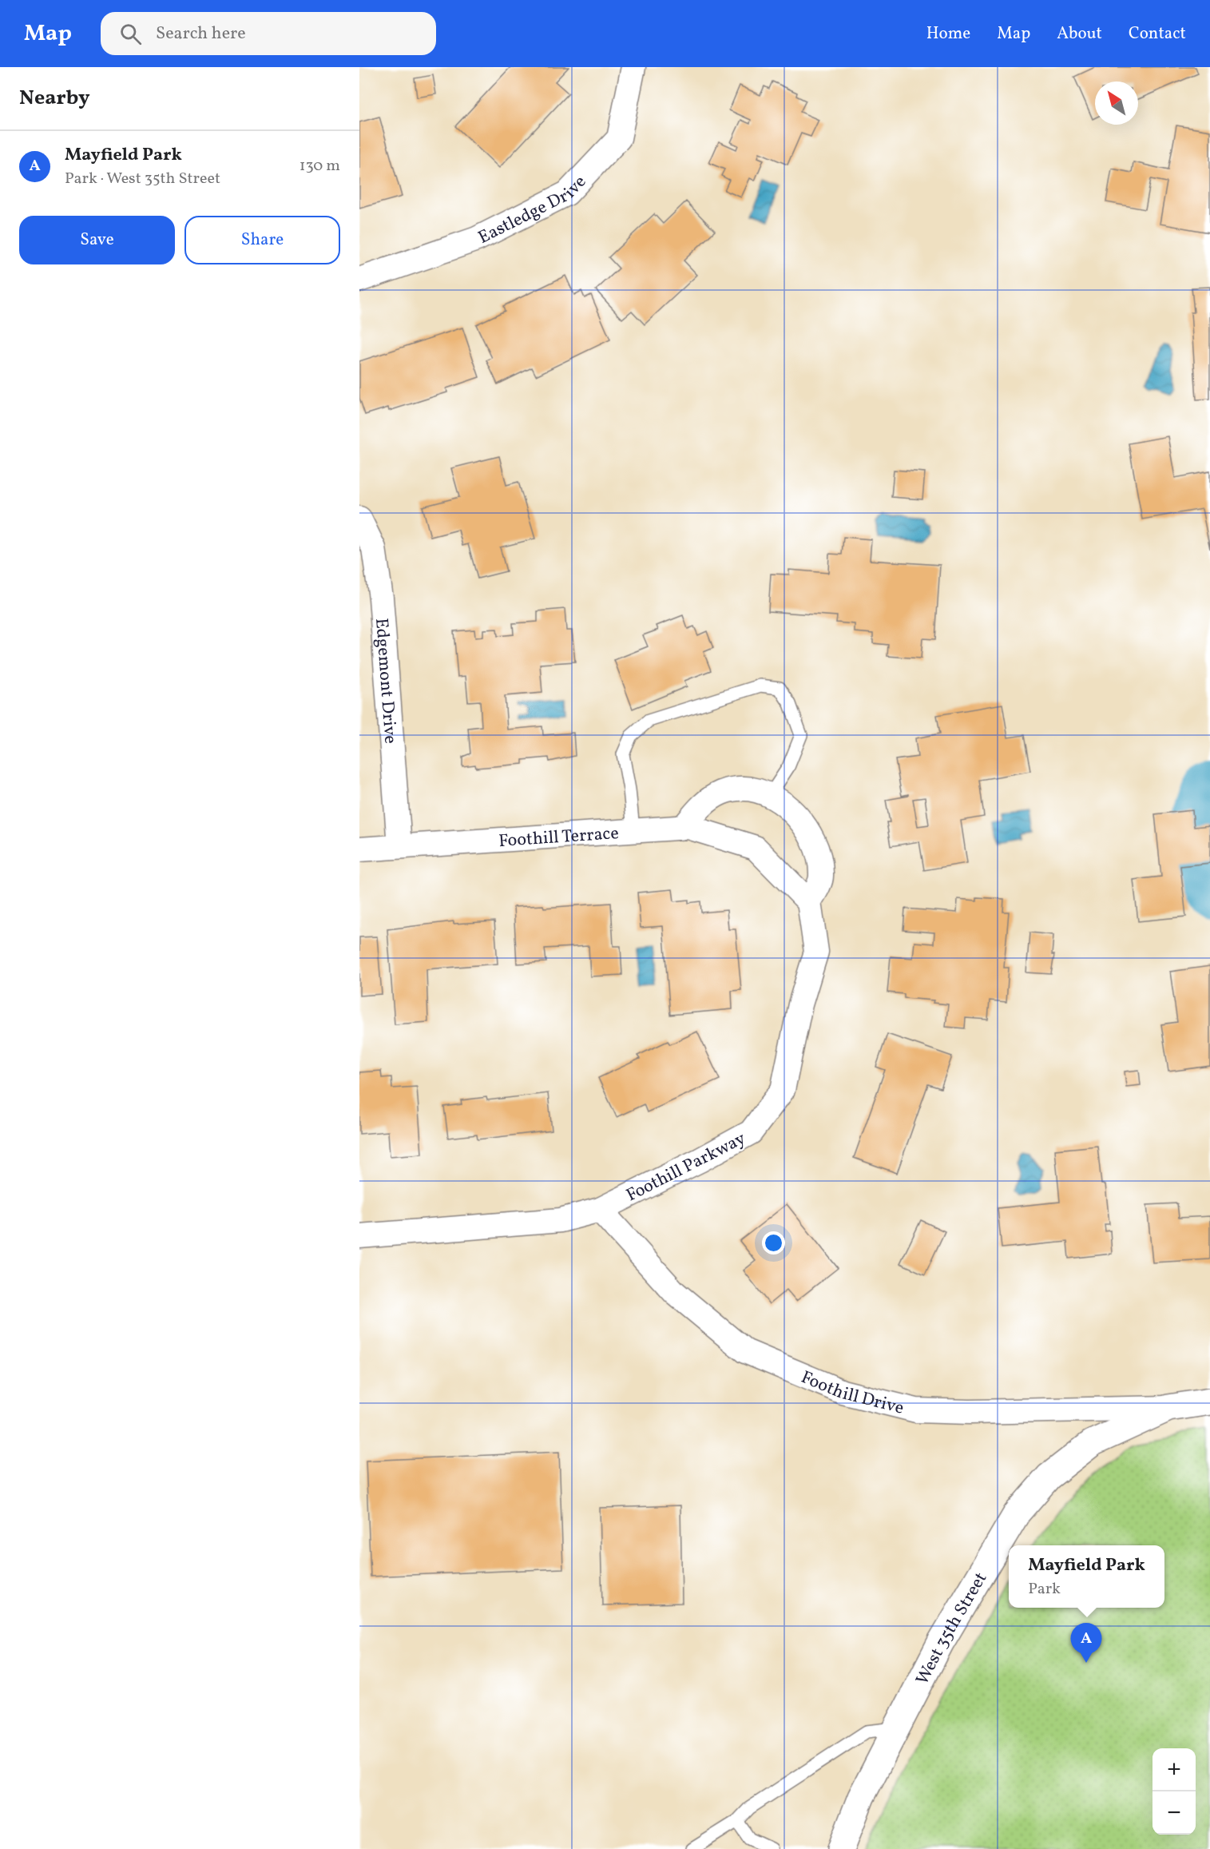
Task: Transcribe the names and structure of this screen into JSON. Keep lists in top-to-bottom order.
{
  "streets": {
    "street": [
      "Eastledge Drive",
      "Edgemont Drive",
      "Foothill Terrace",
      "Foothill Parkway",
      "Foothill Drive",
      "West 35th Street"
    ]
  },
  "crossings": [
    ["Edgemont Drive", "Foothill Terrace"],
    ["Foothill Terrace", "Foothill Parkway"],
    ["Foothill Parkway", "Foothill Drive"],
    ["Foothill Drive", "West 35th Street"]
  ],
  "north": "top left",
  "page": {
    "header": "Map",
    "search": "Search here",
    "nav": [
      "Home",
      "Map",
      "About",
      "Contact"
    ],
    "heading": "Nearby",
    "list": [
      {
        "mark": "A",
        "name": "Mayfield Park",
        "note": "Park · West 35th Street",
        "value": "130 m"
      }
    ],
    "buttons": ["Save", "Share"],
    "popup": ["Mayfield Park", "Park"],
    "pins": "A",
    "map_buttons": ["+", "−"]
  }
}
